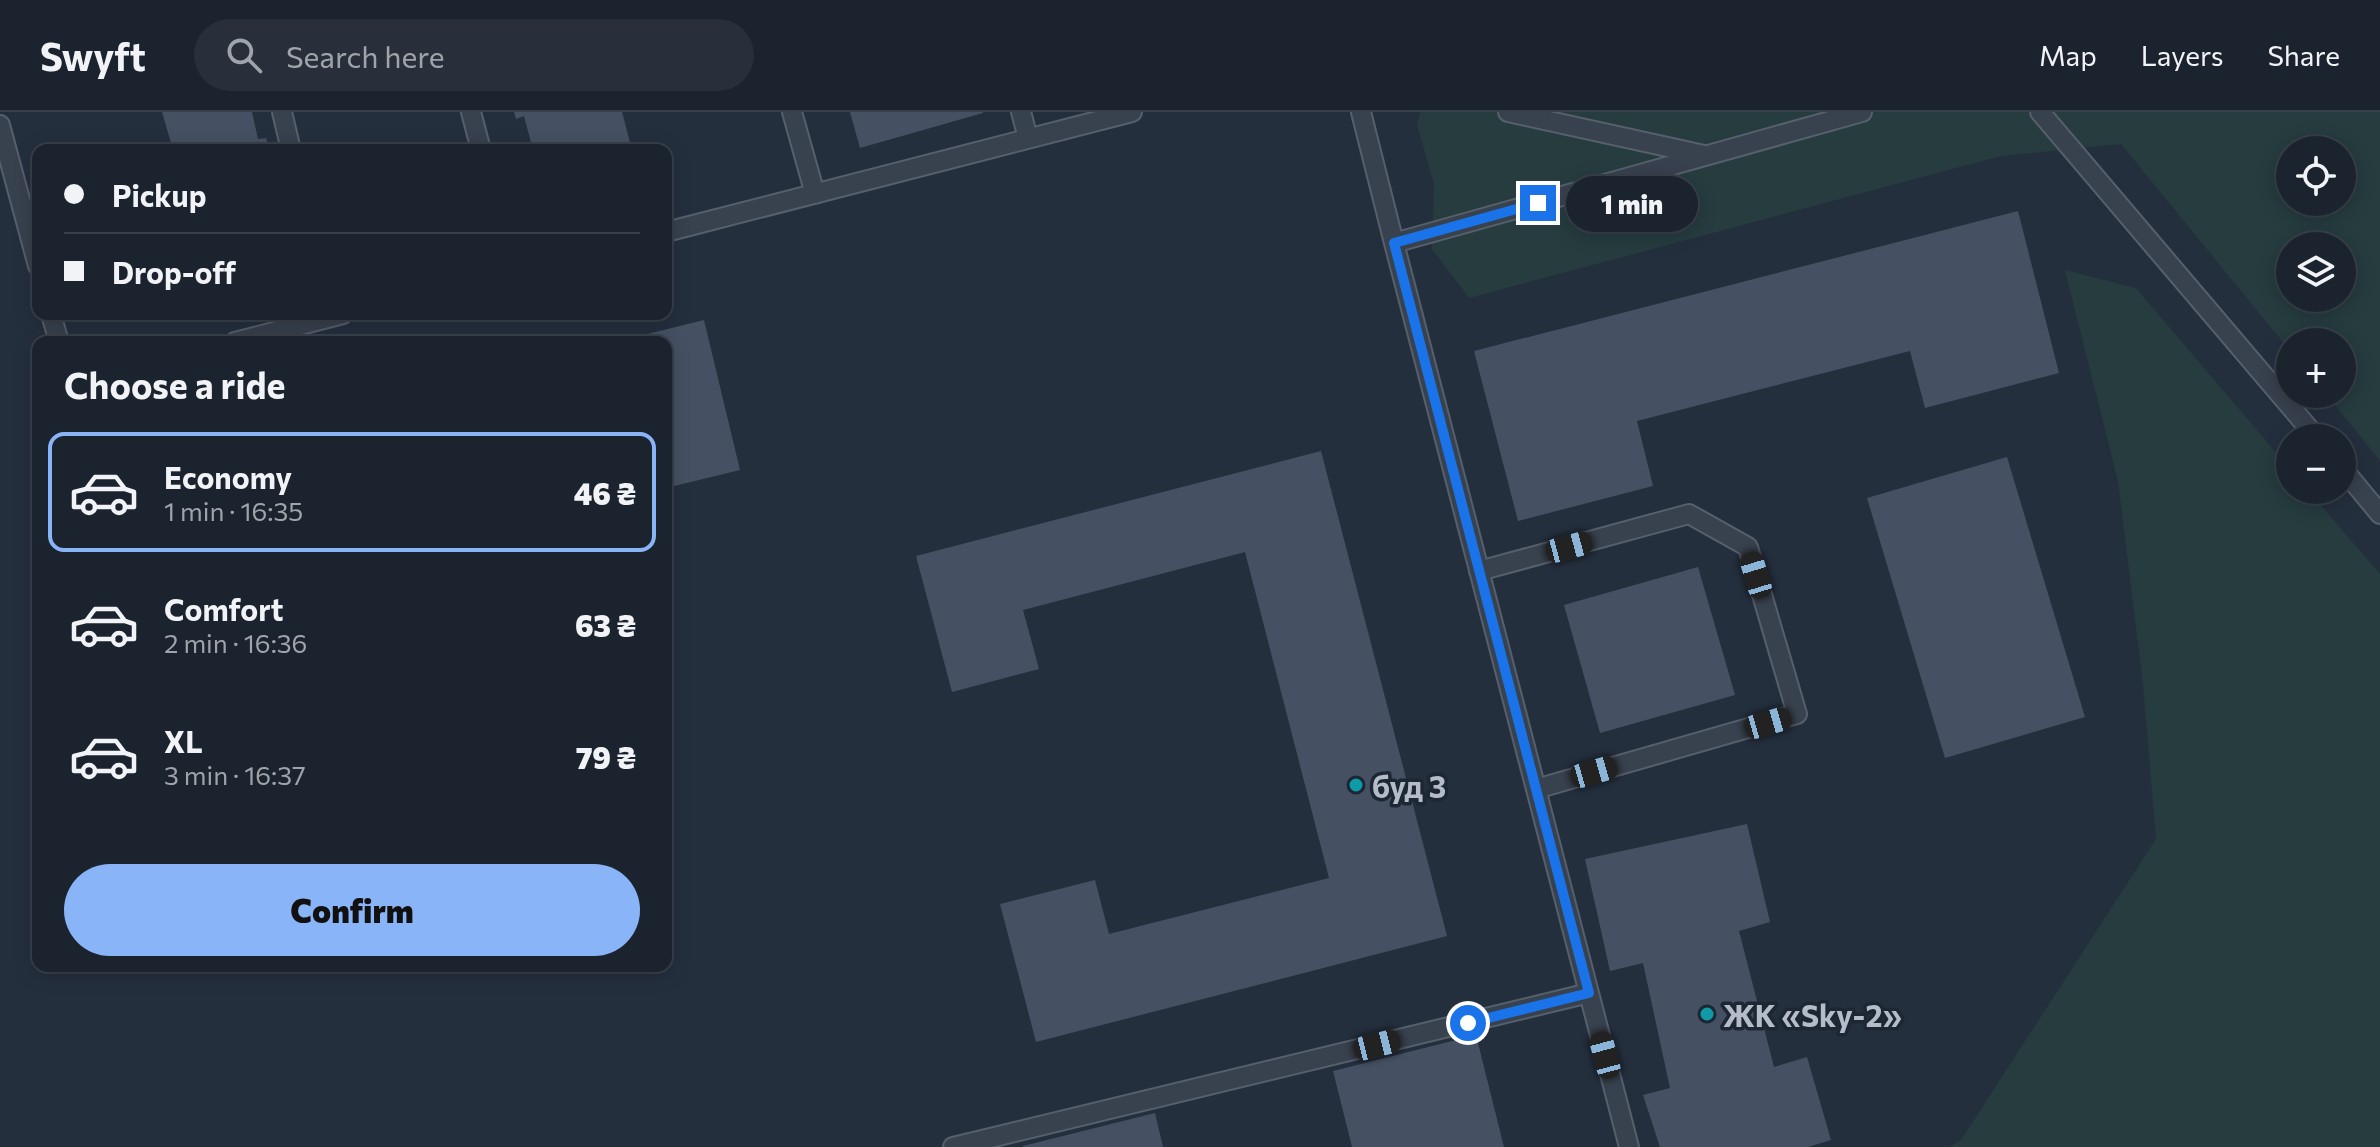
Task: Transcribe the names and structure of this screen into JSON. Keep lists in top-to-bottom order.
{
  "places": ["буд 3", "ЖК «Sky-2»"],
  "page": {
    "header": "Swyft",
    "search": "Search here",
    "nav": ["Map", "Layers", "Share"],
    "map_buttons": ["+", "−"],
    "banner": ["Pickup", "Drop-off"],
    "bubble": "1 min",
    "heading": "Choose a ride",
    "list": [
      {
        "name": "Economy",
        "note": "1 min · 16:35",
        "value": "46 ₴"
      },
      {
        "name": "Comfort",
        "note": "2 min · 16:36",
        "value": "63 ₴"
      },
      {
        "name": "XL",
        "note": "3 min · 16:37",
        "value": "79 ₴"
      }
    ],
    "buttons": "Confirm"
  }
}
